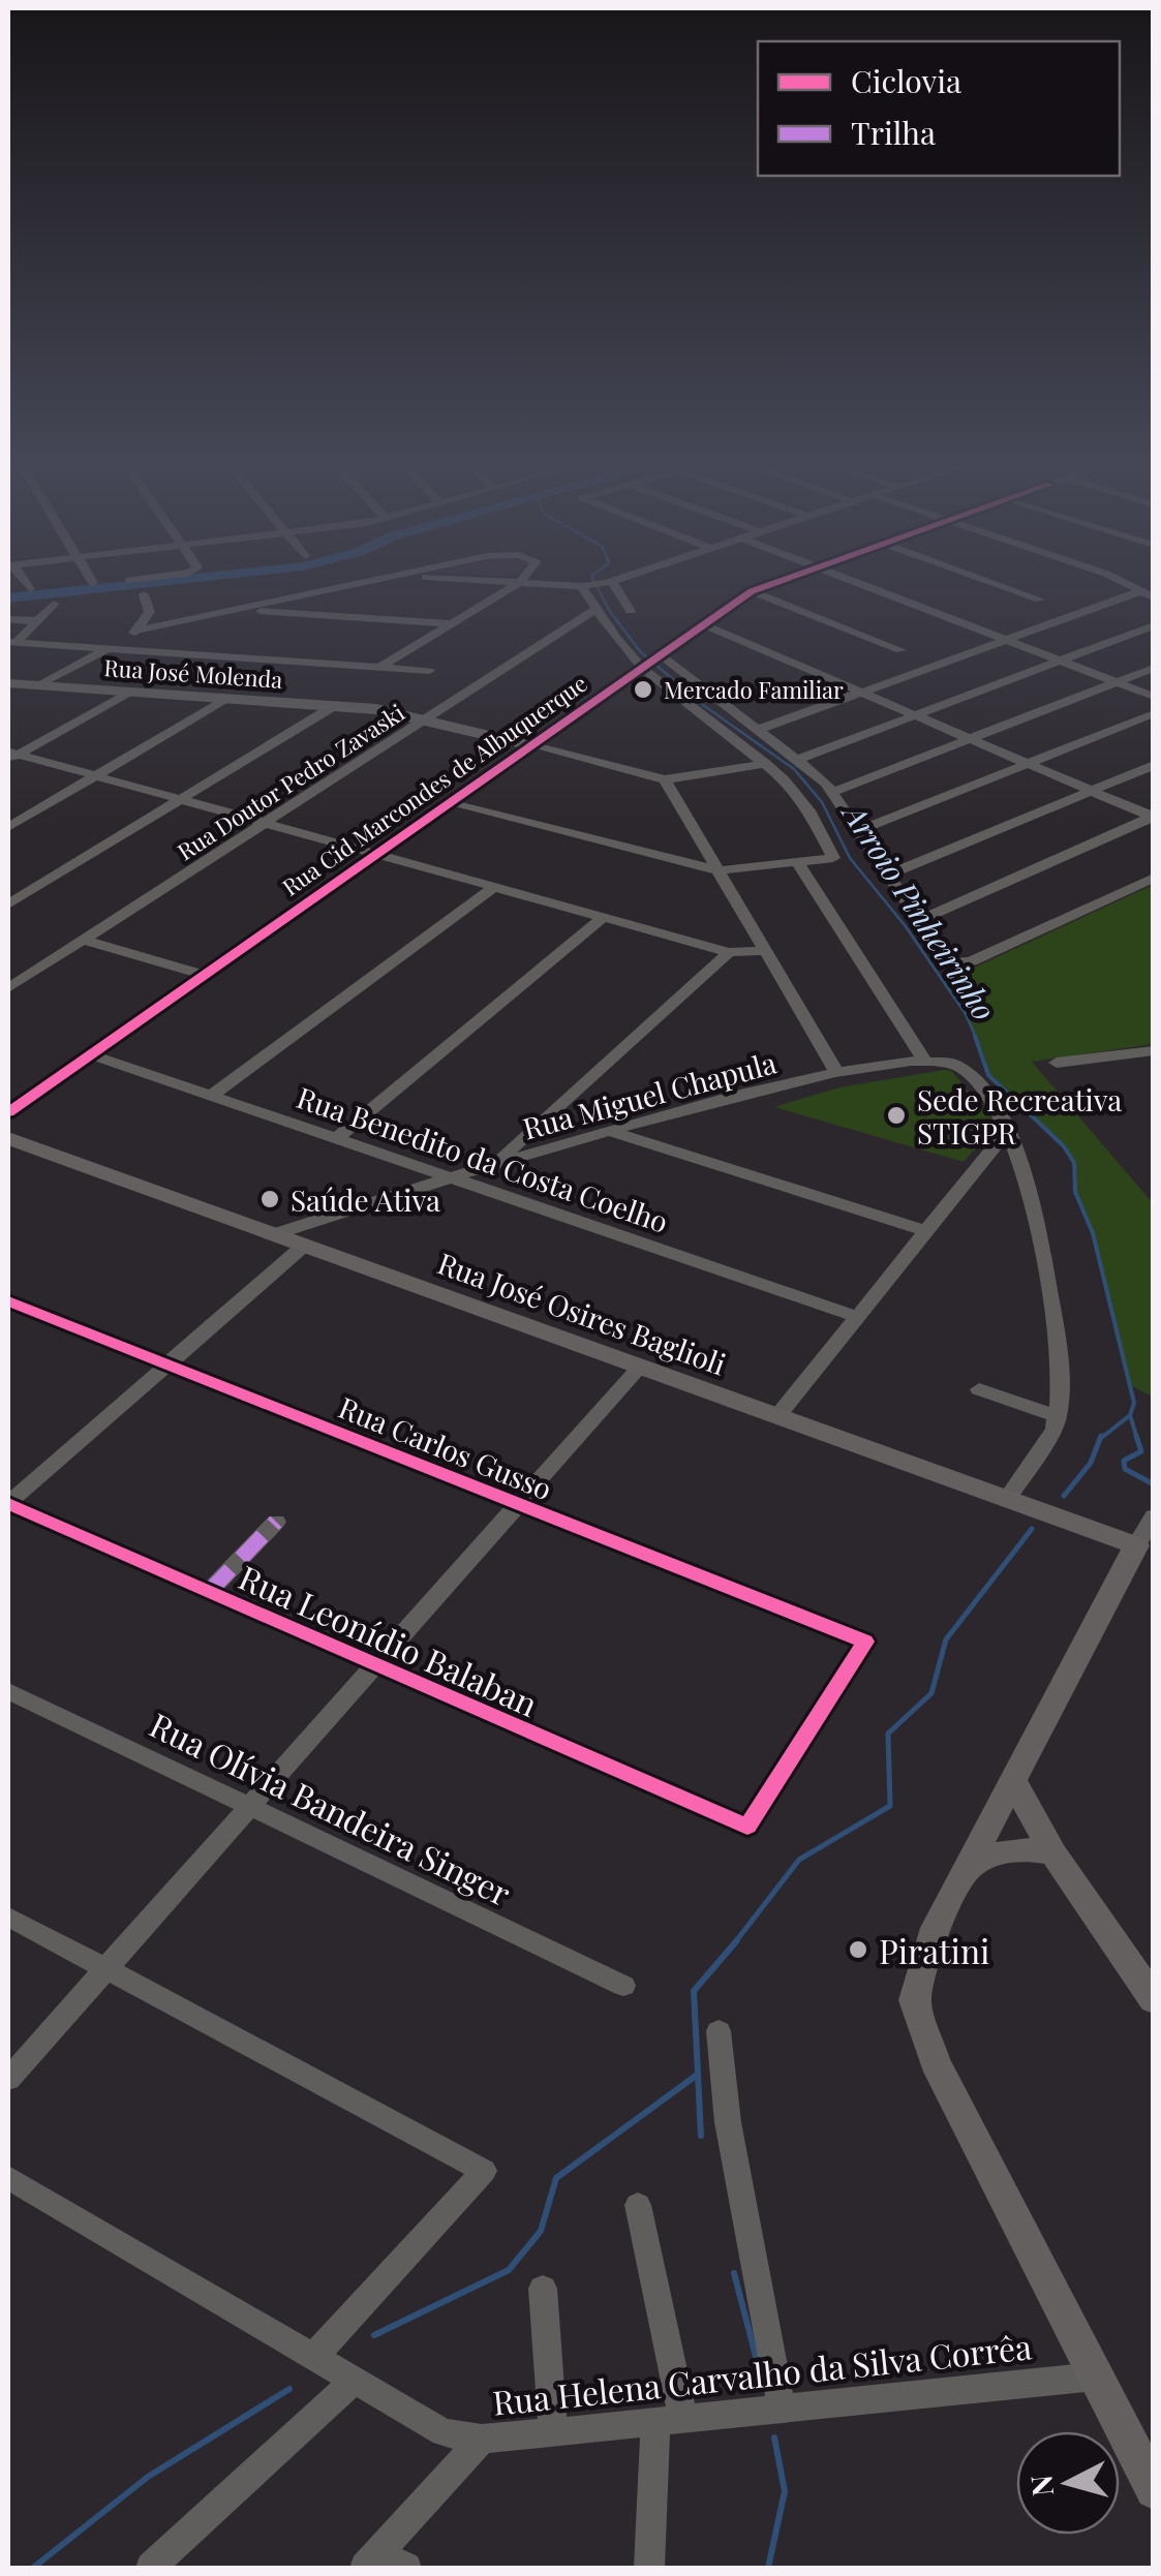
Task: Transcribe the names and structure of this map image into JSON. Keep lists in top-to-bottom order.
{
  "streets": {
    "street": [
      "Rua José Molenda",
      "Rua Doutor Pedro Zavaski",
      "Rua Cid Marcondes de Albuquerque",
      "Rua Miguel Chapula",
      "Rua Benedito da Costa Coelho",
      "Rua José Osires Baglioli",
      "Rua Carlos Gusso",
      "Rua Leonídio Balaban",
      "Rua Olívia Bandeira Singer",
      "Rua Helena Carvalho da Silva Corrêa"
    ]
  },
  "crossings": [
    ["Rua José Molenda", "Rua Doutor Pedro Zavaski"],
    ["Rua José Molenda", "Rua Cid Marcondes de Albuquerque"],
    ["Rua Cid Marcondes de Albuquerque", "Rua Benedito da Costa Coelho"],
    ["Rua Miguel Chapula", "Rua Benedito da Costa Coelho"],
    ["Rua Miguel Chapula", "Rua José Osires Baglioli"],
    ["Rua Carlos Gusso", "Rua Leonídio Balaban"]
  ],
  "water": ["Arroio Pinheirinho"],
  "places": [
    "Mercado Familiar",
    "Sede Recreativa STIGPR",
    "Saúde Ativa",
    "Piratini"
  ],
  "legend": ["Ciclovia", "Trilha"],
  "north": "left"
}
